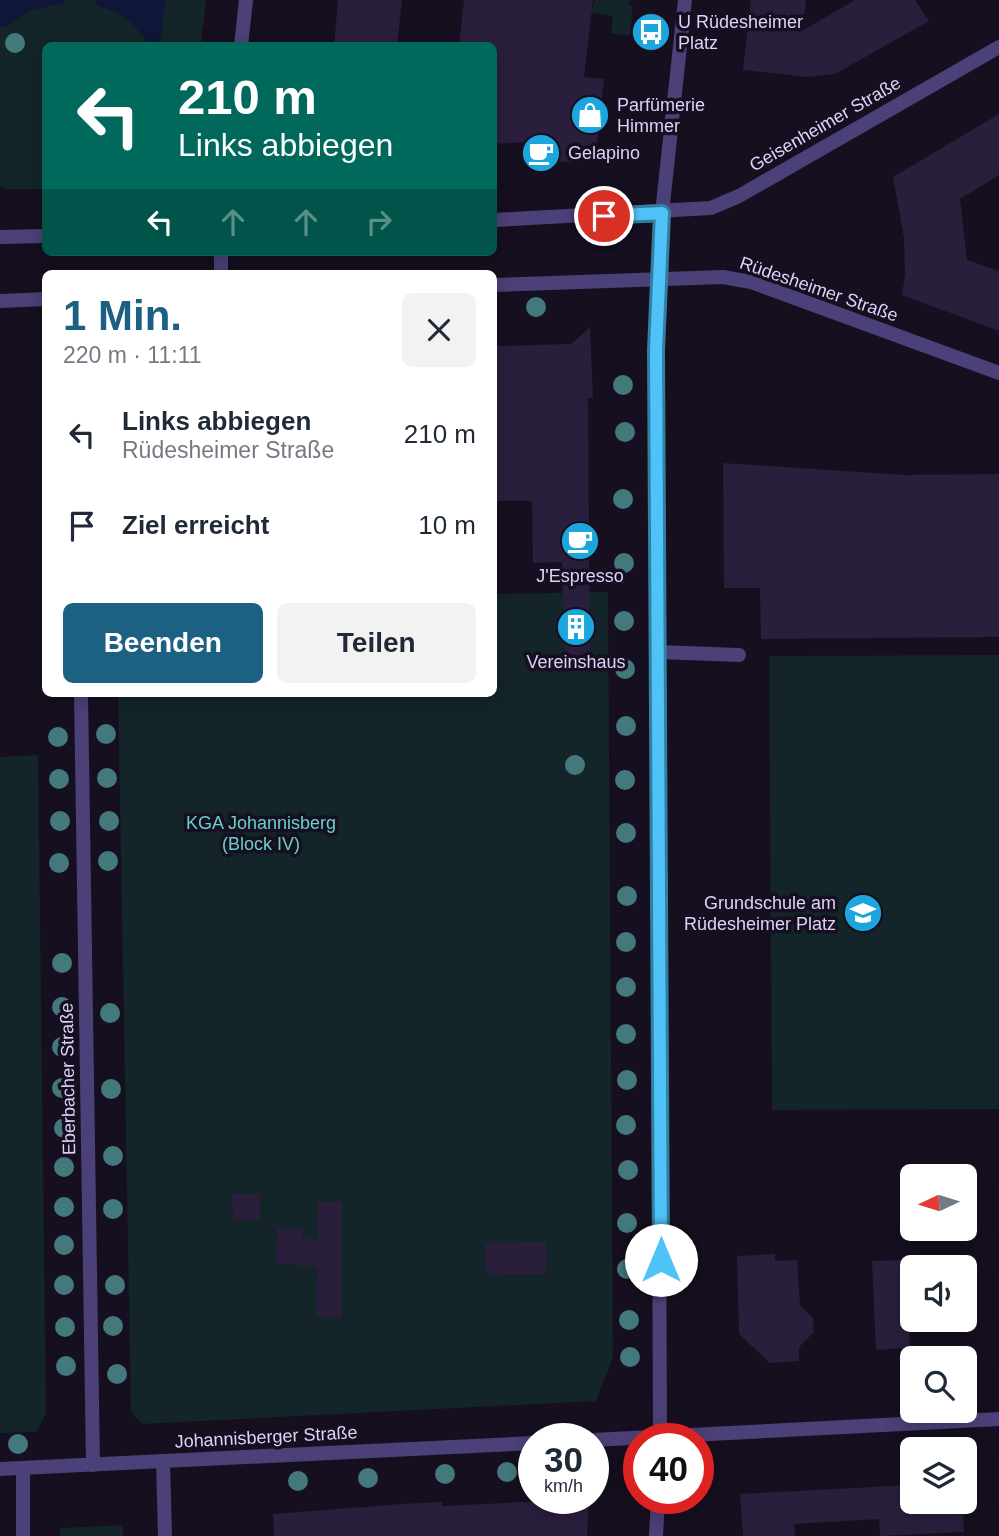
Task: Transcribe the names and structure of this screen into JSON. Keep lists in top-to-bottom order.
{
  "streets": {
    "street": [
      "Geisenheimer Straße",
      "Rüdesheimer Straße",
      "Eberbacher Straße",
      "Johannisberger Straße"
    ]
  },
  "crossings": [
    ["Eberbacher Straße", "Johannisberger Straße"]
  ],
  "parks": ["KGA Johannisberg (Block IV)"],
  "places": {
    "bus stop": ["U Rüdesheimer Platz"],
    "shop": ["Parfümerie Himmer"],
    "cafe": ["Gelapino", "J'Espresso"],
    "building": ["Vereinshaus"],
    "school or university": ["Grundschule am Rüdesheimer Platz"]
  },
  "north": "left",
  "page": {
    "turn": ["210 m", "Links abbiegen"],
    "heading": ["1 Min.", "220 m · 11:11"],
    "list": [
      {
        "name": "Links abbiegen",
        "note": "Rüdesheimer Straße",
        "value": "210 m"
      },
      {
        "name": "Ziel erreicht",
        "value": "10 m"
      }
    ],
    "buttons": ["Beenden", "Teilen"],
    "speed": "30 km/h",
    "limit": "40"
  }
}
